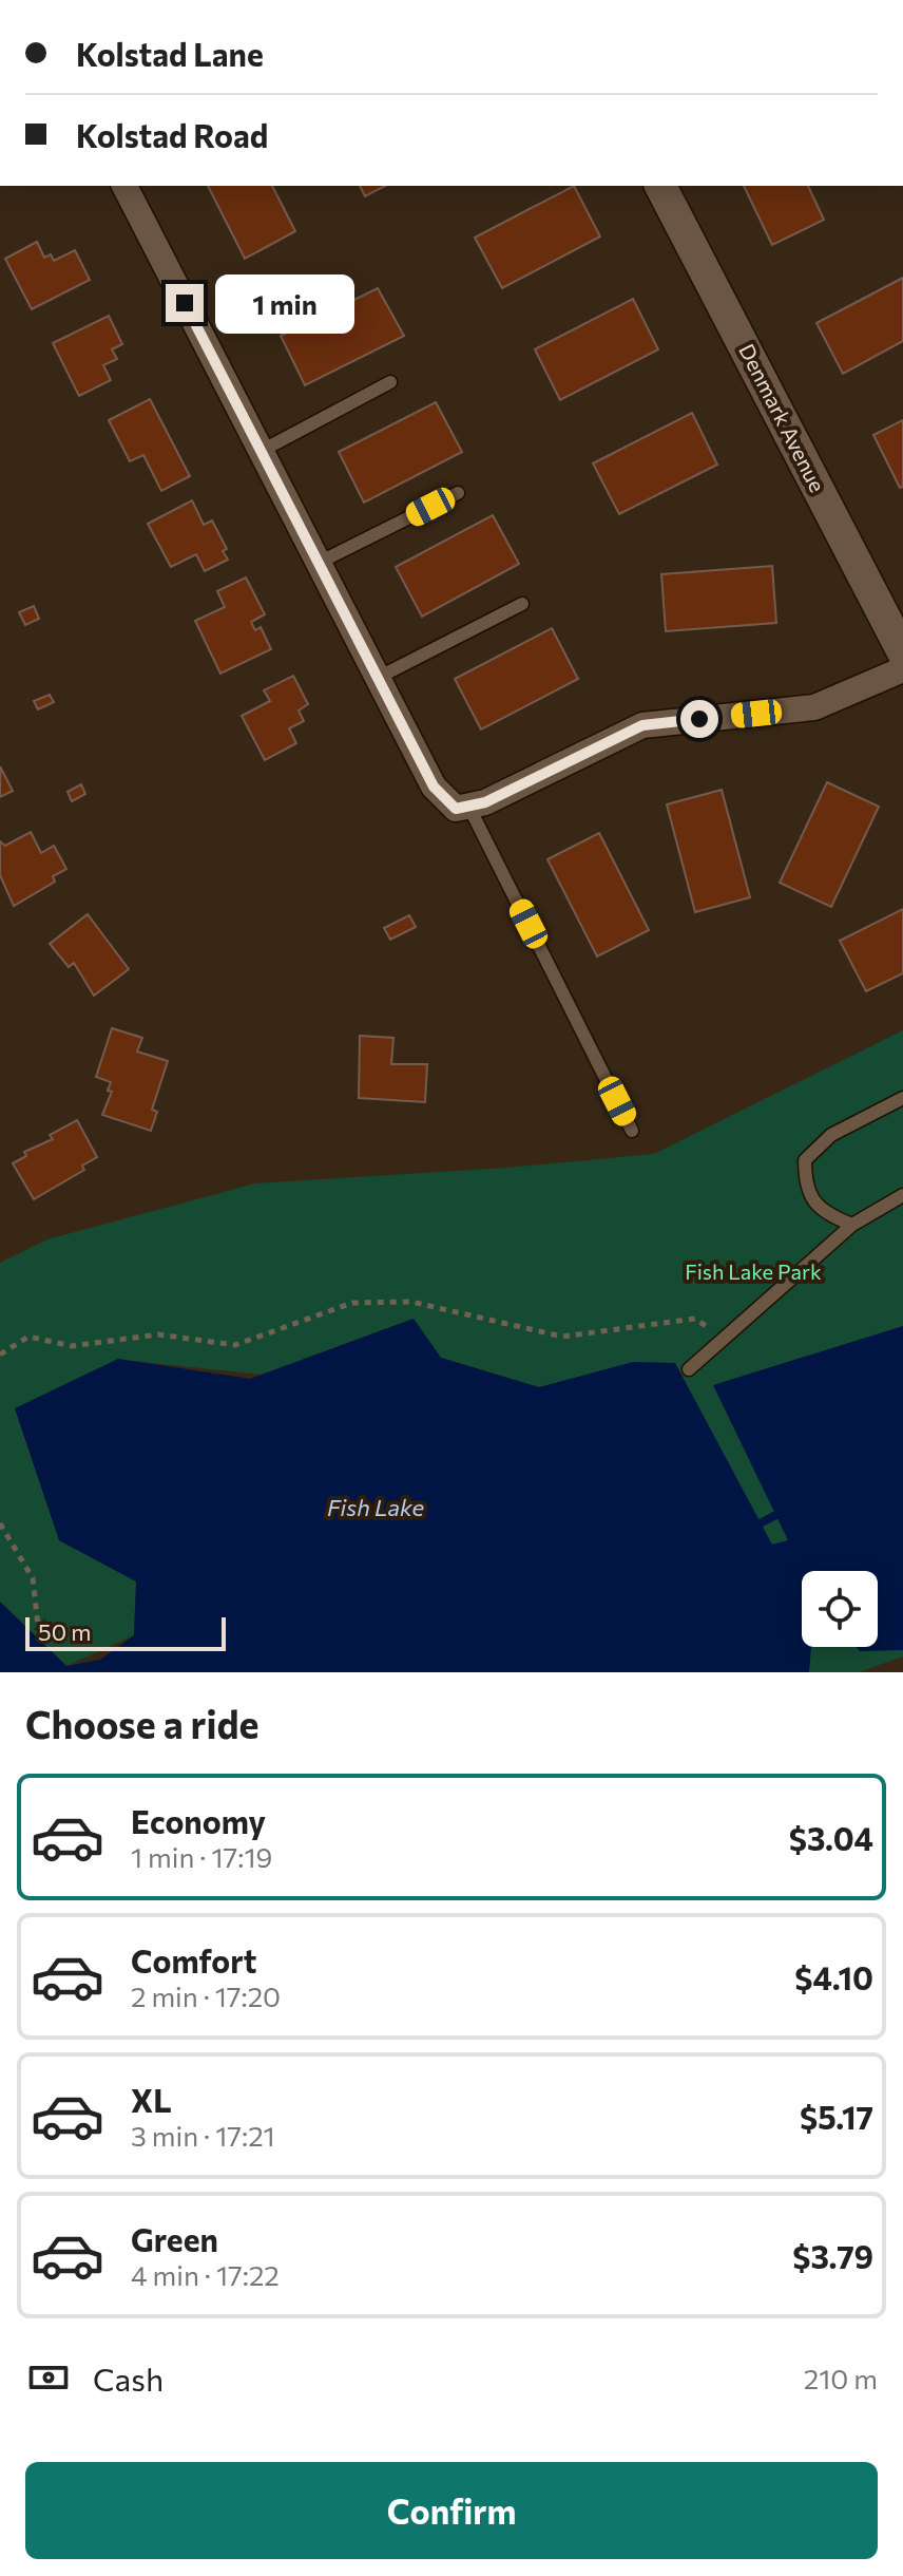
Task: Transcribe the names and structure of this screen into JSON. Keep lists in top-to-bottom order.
{
  "streets": {
    "street": ["Denmark Avenue"]
  },
  "water": ["Fish Lake"],
  "parks": ["Fish Lake Park"],
  "scale_bar": "50 m",
  "page": {
    "banner": ["Kolstad Lane", "Kolstad Road"],
    "bubble": "1 min",
    "scale": "50 m",
    "heading": "Choose a ride",
    "list": [
      {
        "name": "Economy",
        "note": "1 min · 17:19",
        "value": "$3.04"
      },
      {
        "name": "Comfort",
        "note": "2 min · 17:20",
        "value": "$4.10"
      },
      {
        "name": "XL",
        "note": "3 min · 17:21",
        "value": "$5.17"
      },
      {
        "name": "Green",
        "note": "4 min · 17:22",
        "value": "$3.79"
      }
    ],
    "pay": ["Cash", "210 m"],
    "buttons": "Confirm"
  }
}
